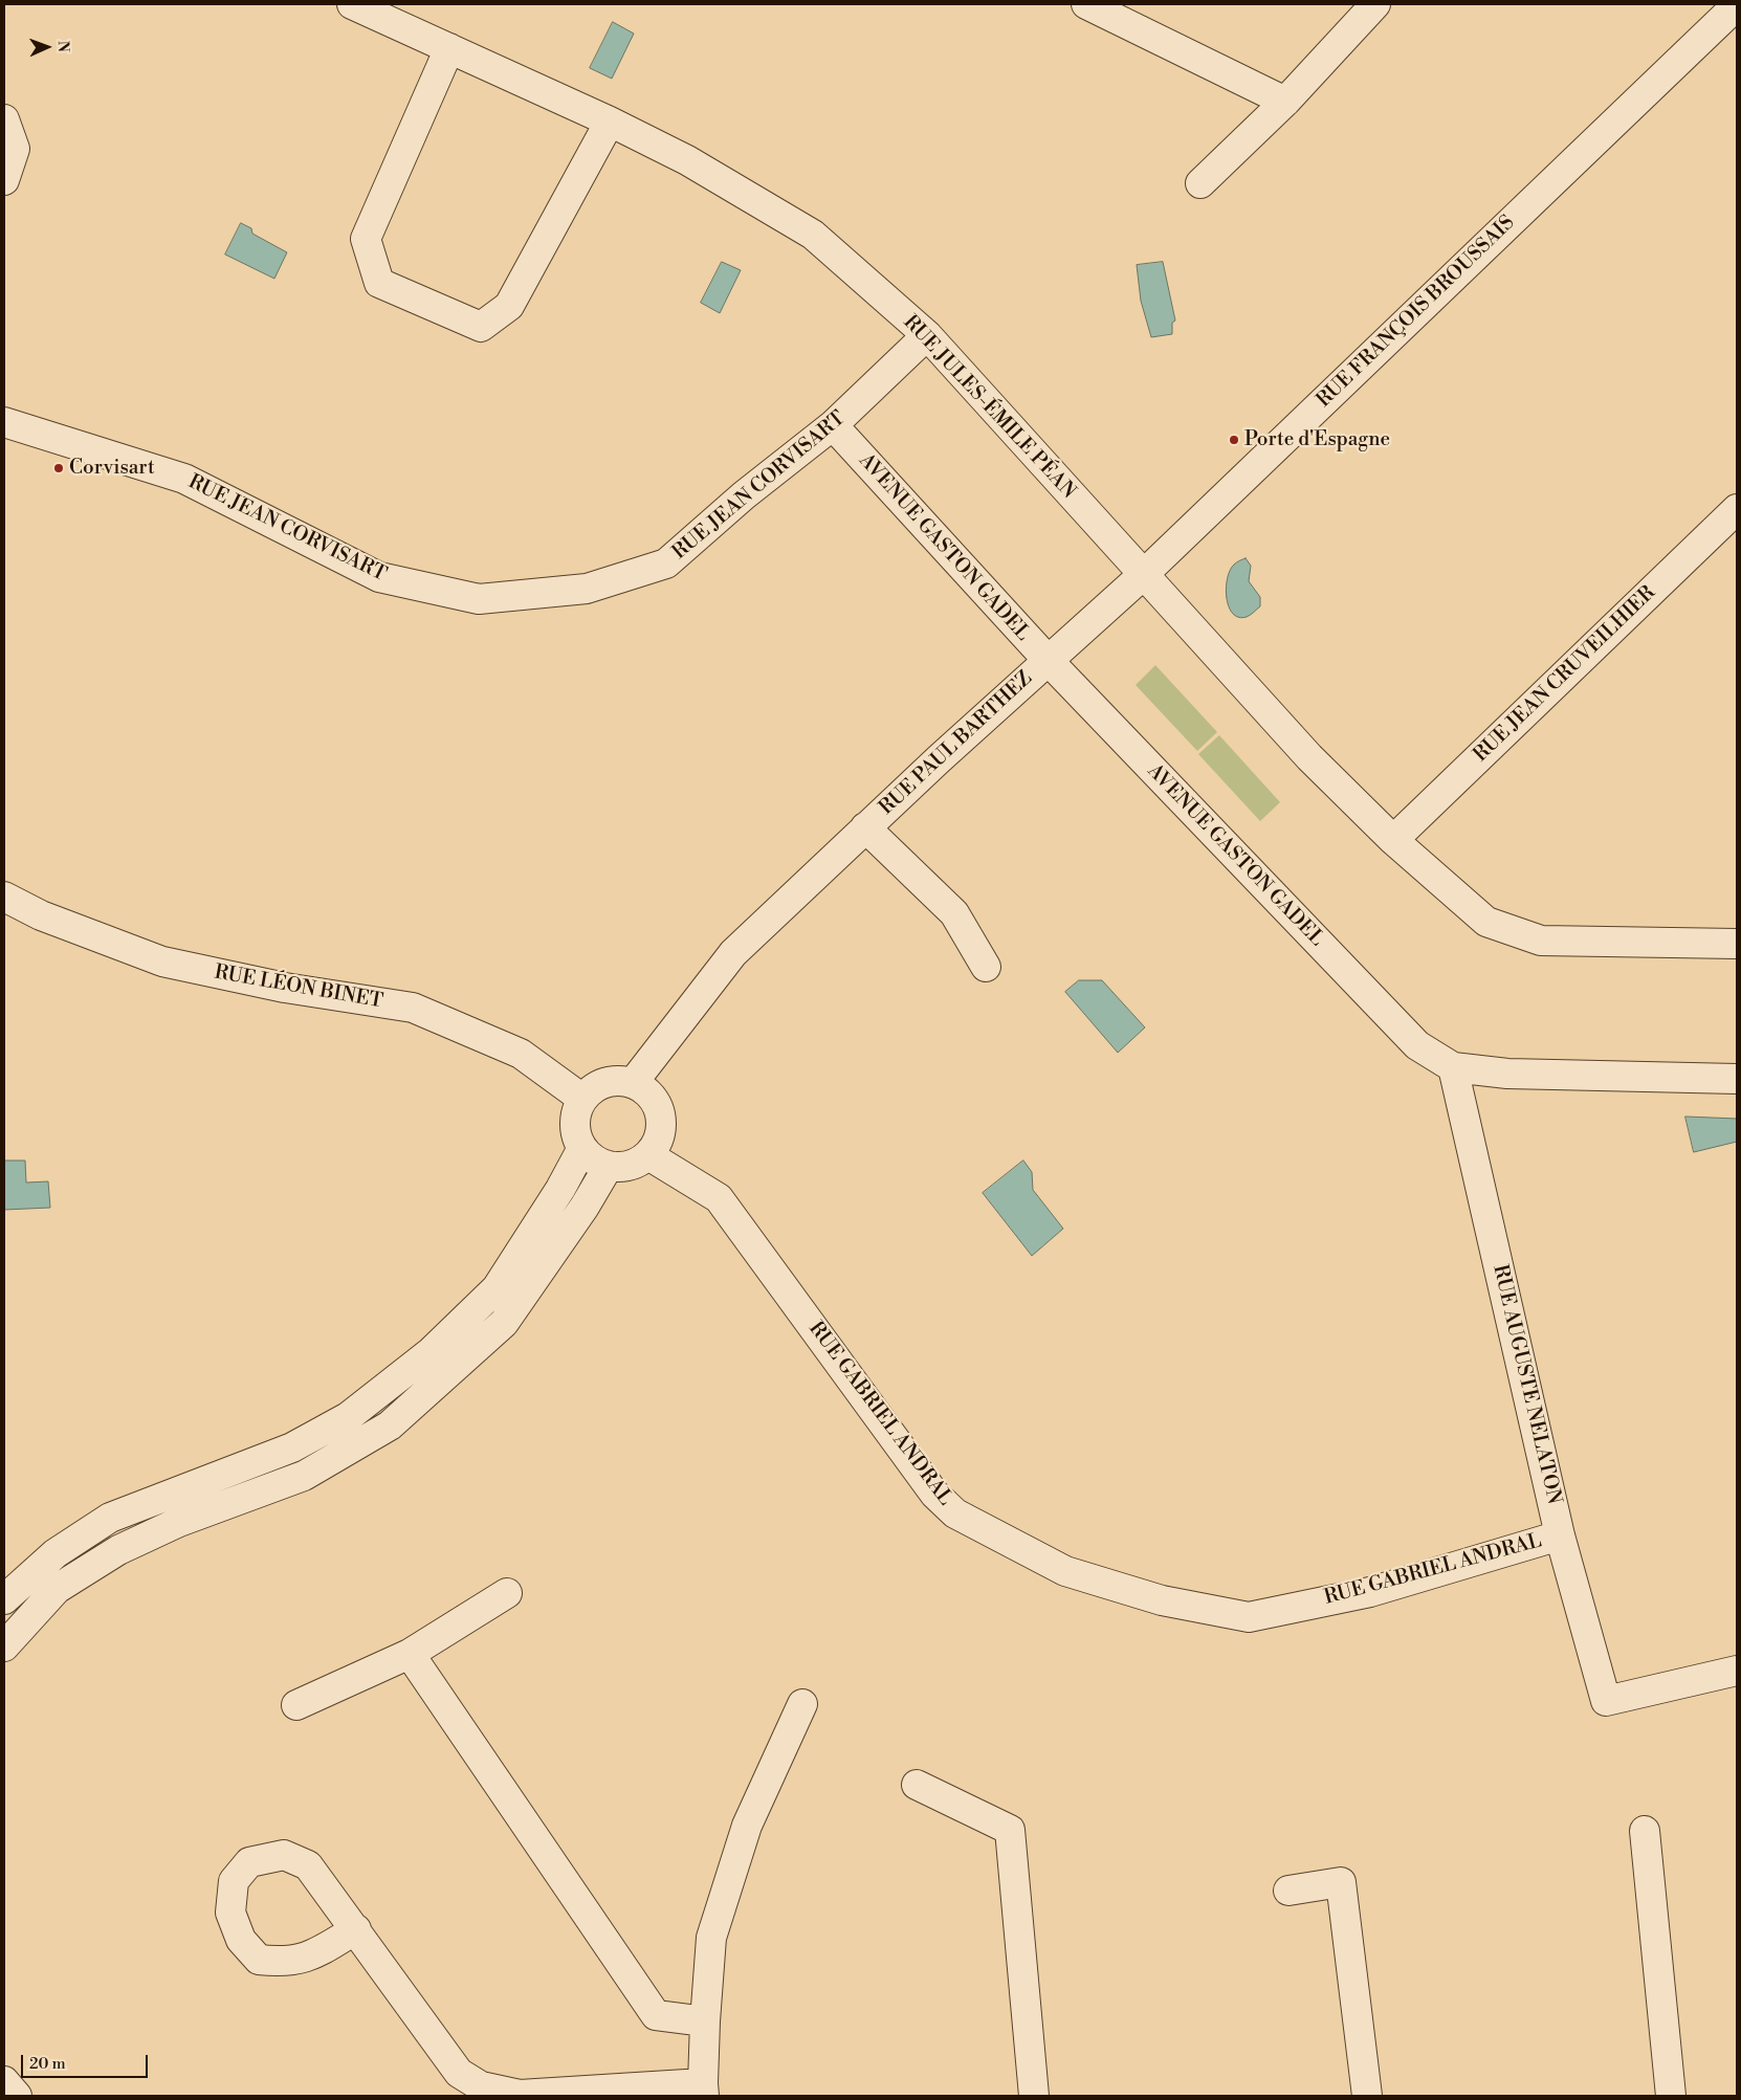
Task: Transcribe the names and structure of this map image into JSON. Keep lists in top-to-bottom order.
{
  "streets": {
    "street": [
      "RUE FRANÇOIS BROUSSAIS",
      "RUE JULES-ÉMILE PÉAN",
      "RUE JEAN CORVISART",
      "AVENUE GASTON GADEL",
      "RUE JEAN CRUVEILHIER",
      "RUE PAUL BARTHEZ",
      "RUE LÉON BINET",
      "RUE AUGUSTE NELATON",
      "RUE GABRIEL ANDRAL"
    ]
  },
  "crossings": [
    ["RUE FRANÇOIS BROUSSAIS", "RUE JULES-ÉMILE PÉAN"],
    ["RUE FRANÇOIS BROUSSAIS", "AVENUE GASTON GADEL"],
    ["RUE FRANÇOIS BROUSSAIS", "RUE PAUL BARTHEZ"],
    ["RUE JULES-ÉMILE PÉAN", "RUE JEAN CORVISART"],
    ["RUE JEAN CORVISART", "AVENUE GASTON GADEL"],
    ["AVENUE GASTON GADEL", "RUE PAUL BARTHEZ"],
    ["AVENUE GASTON GADEL", "RUE AUGUSTE NELATON"],
    ["RUE PAUL BARTHEZ", "RUE LÉON BINET"],
    ["RUE PAUL BARTHEZ", "RUE GABRIEL ANDRAL"],
    ["RUE LÉON BINET", "RUE GABRIEL ANDRAL"],
    ["RUE AUGUSTE NELATON", "RUE GABRIEL ANDRAL"]
  ],
  "places": ["Porte d'Espagne", "Corvisart"],
  "scale_bar": "20 m",
  "north": "right"
}
